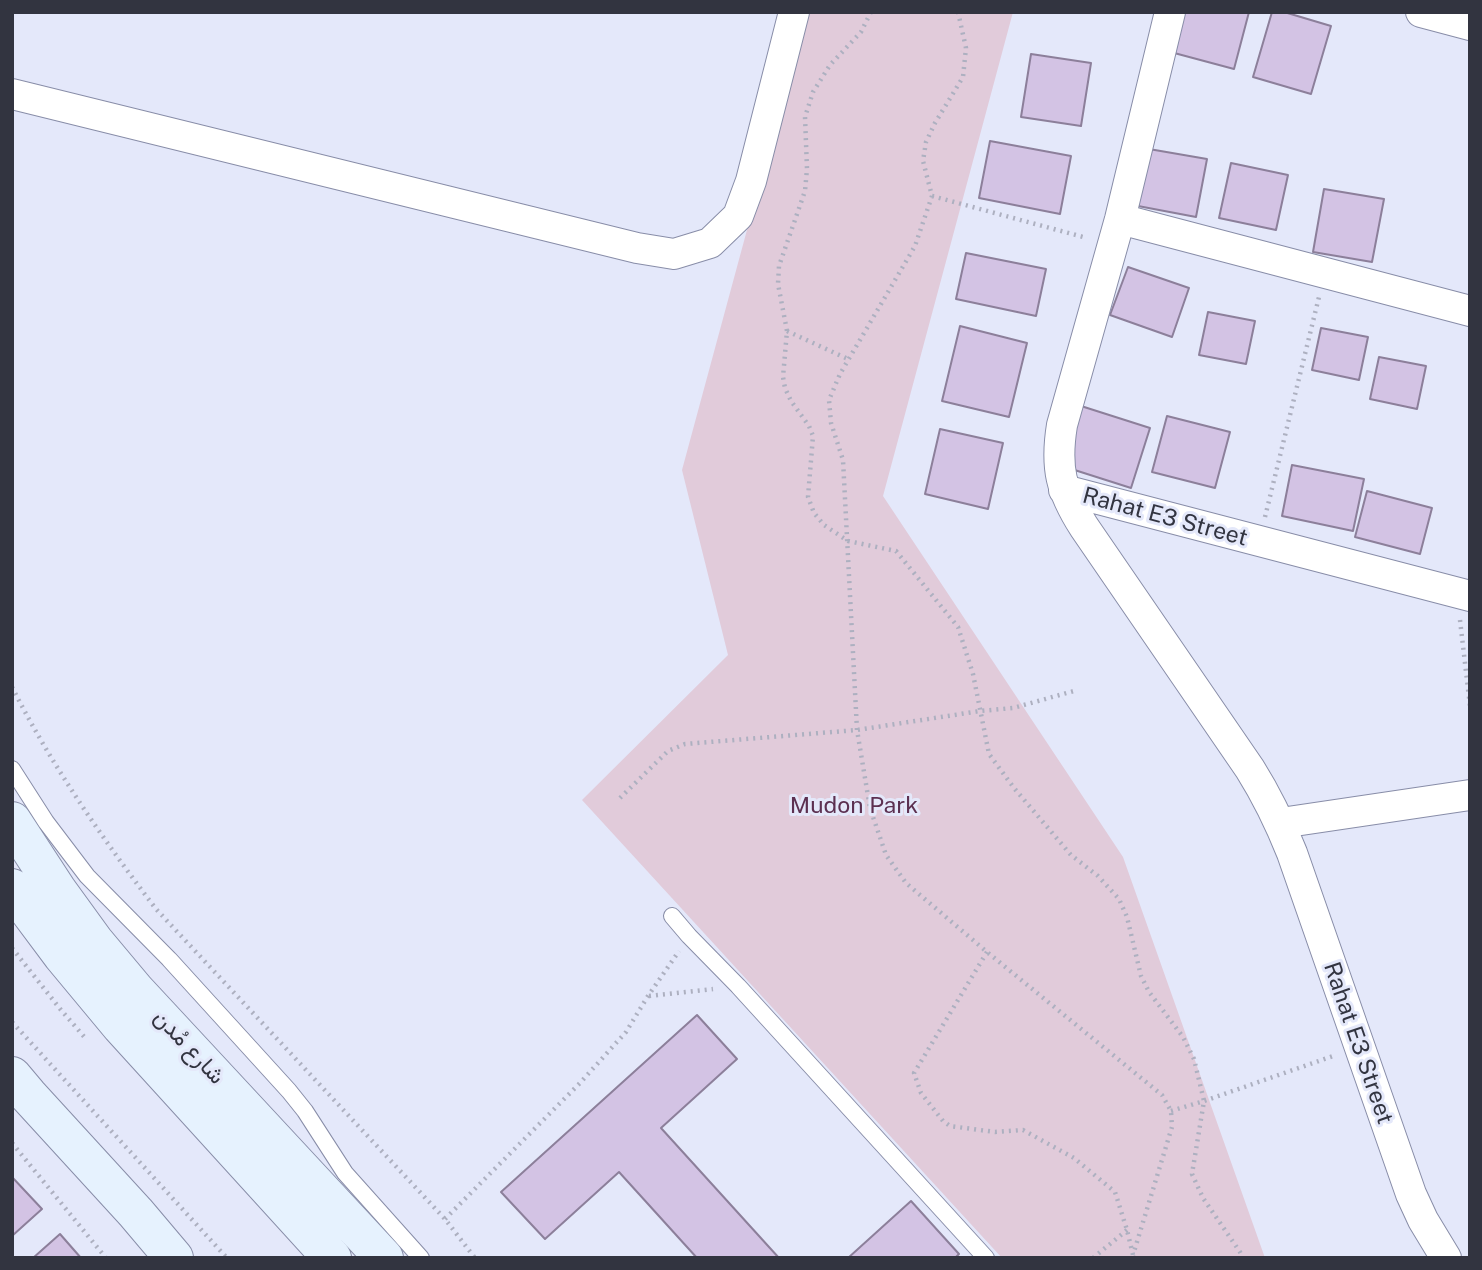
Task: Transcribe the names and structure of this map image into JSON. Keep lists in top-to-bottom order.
{
  "streets": {
    "street": ["Rahat E3 Street", "شارع مُدن"]
  },
  "parks": ["Mudon Park"]
}
